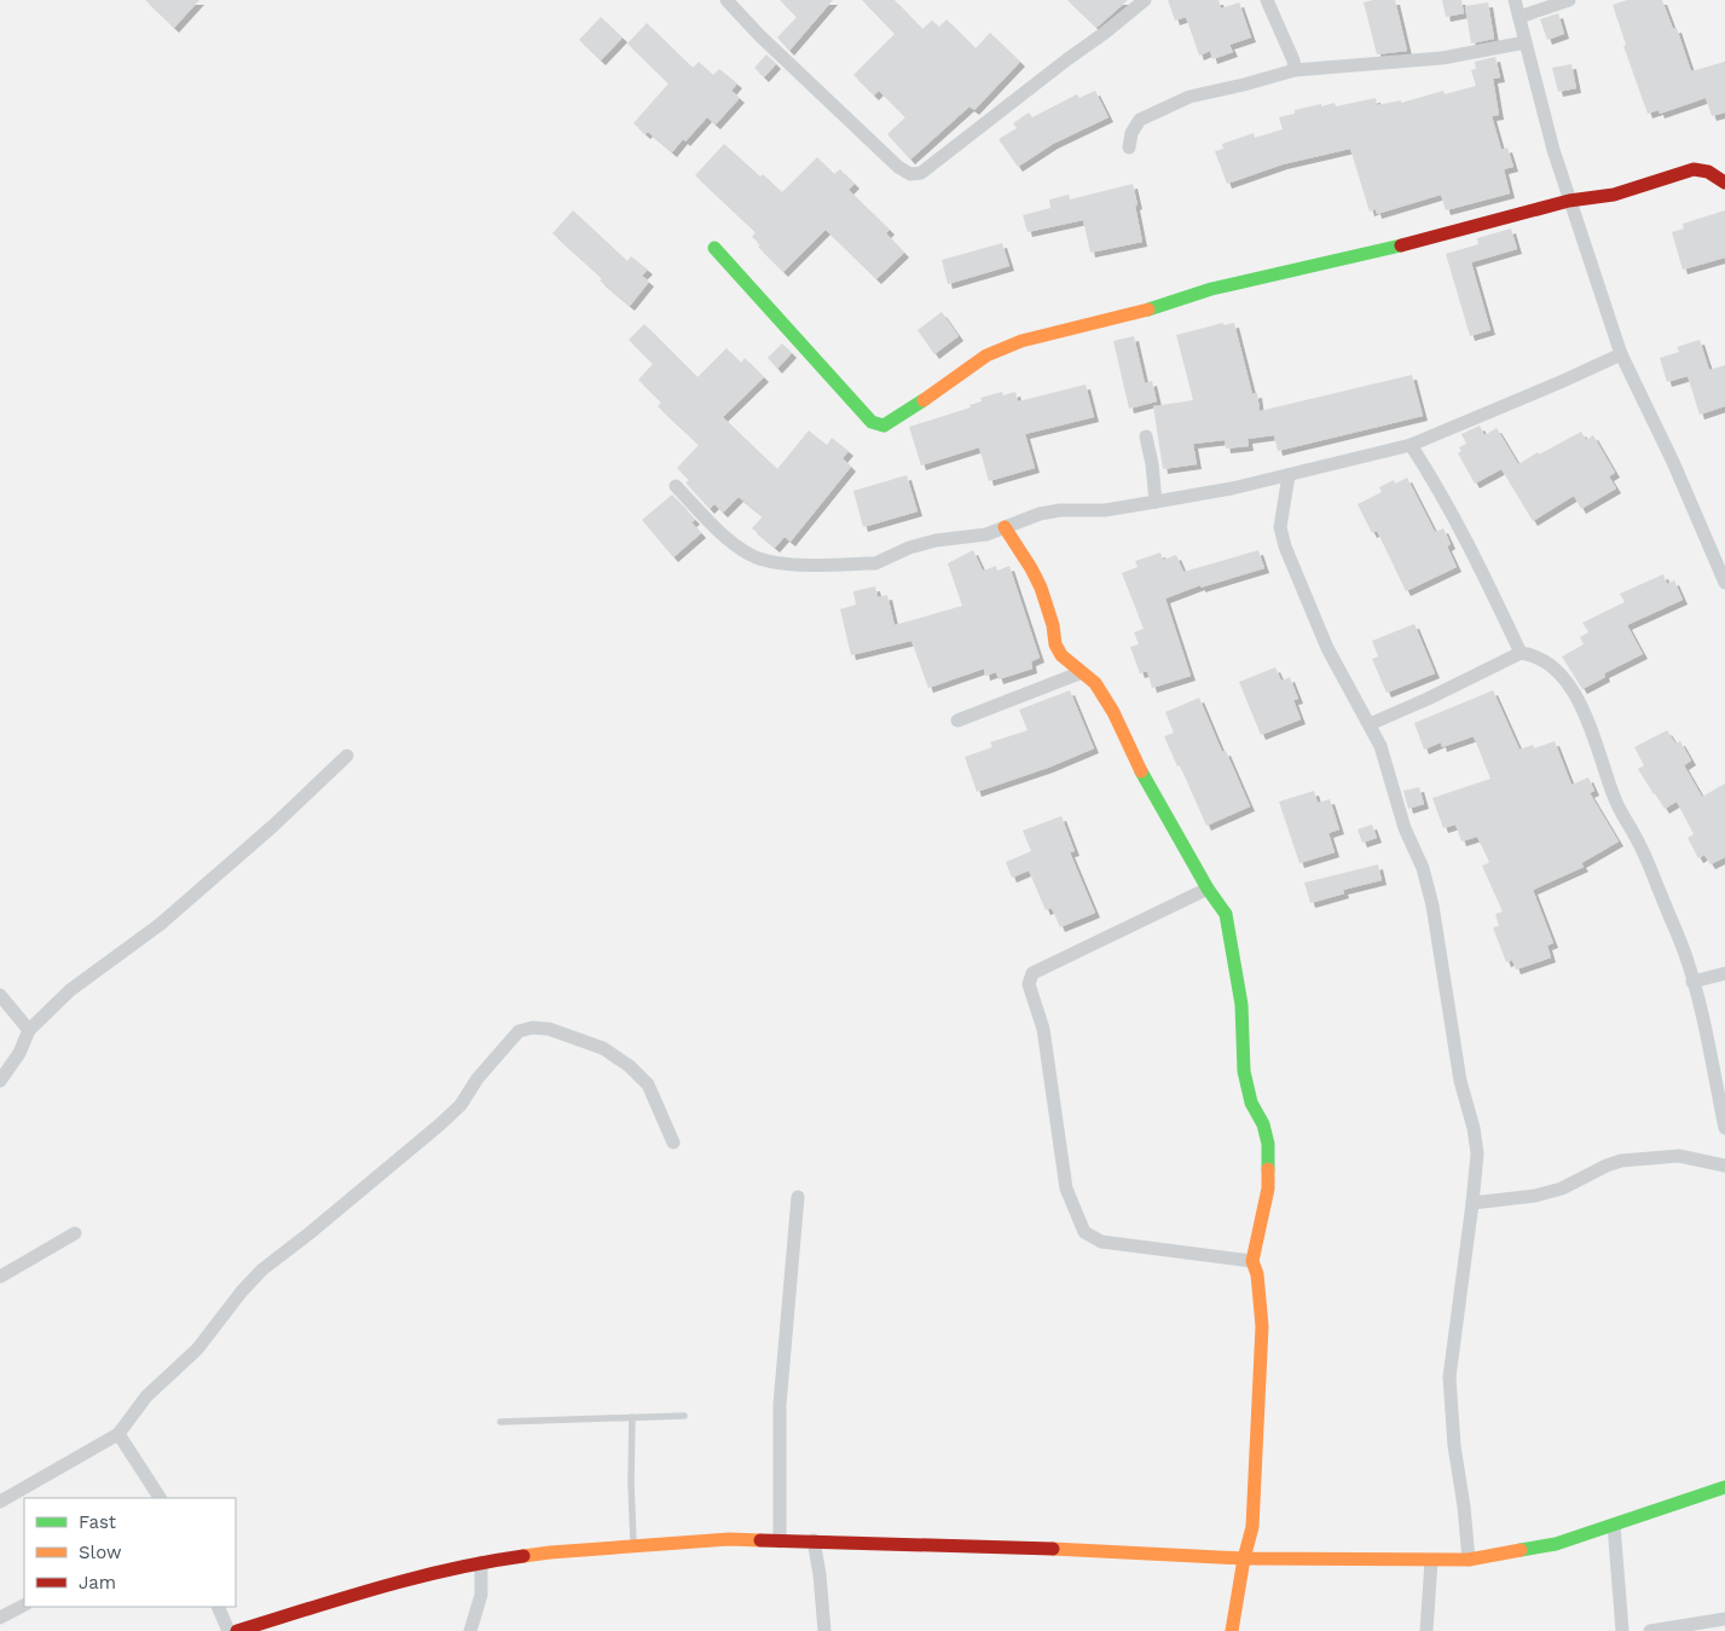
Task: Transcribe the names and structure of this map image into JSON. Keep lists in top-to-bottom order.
{
  "legend": ["Fast", "Slow", "Jam"]
}
